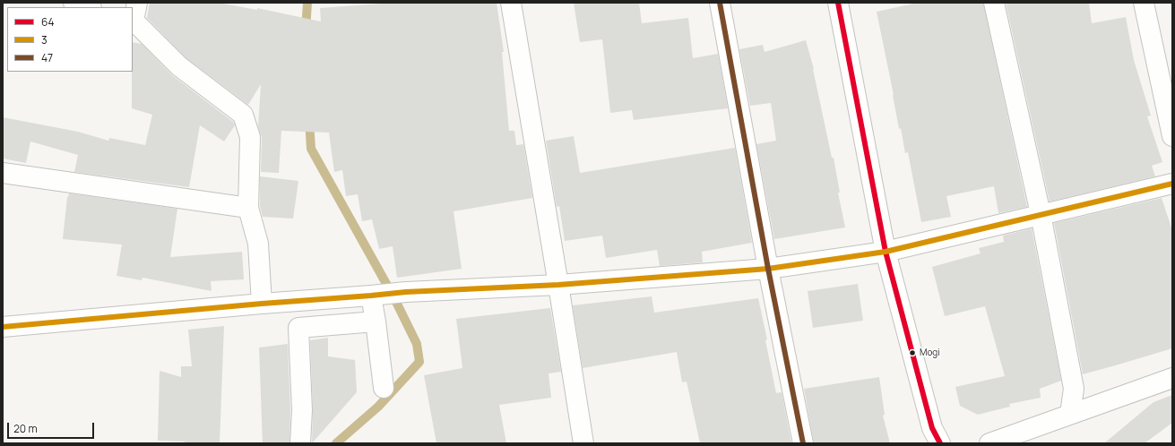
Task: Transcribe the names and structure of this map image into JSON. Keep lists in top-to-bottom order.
{
  "places": ["Mogi"],
  "lines": ["transit line 64", "transit line 47", "transit line 3"],
  "legend": ["64", "3", "47"],
  "scale_bar": "20 m"
}
